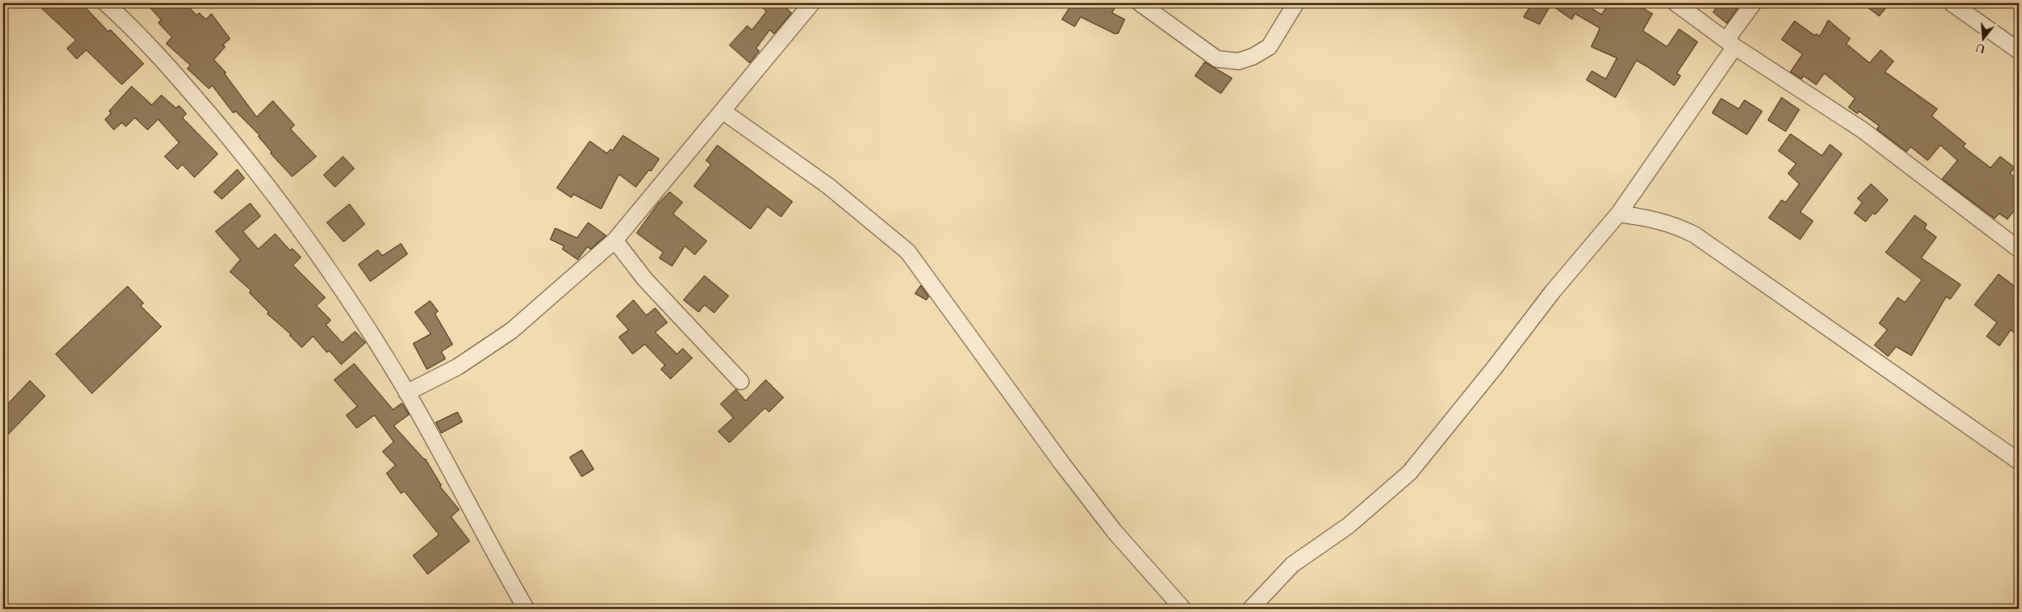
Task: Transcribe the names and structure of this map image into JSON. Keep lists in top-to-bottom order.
{
  "north": "bottom"
}
